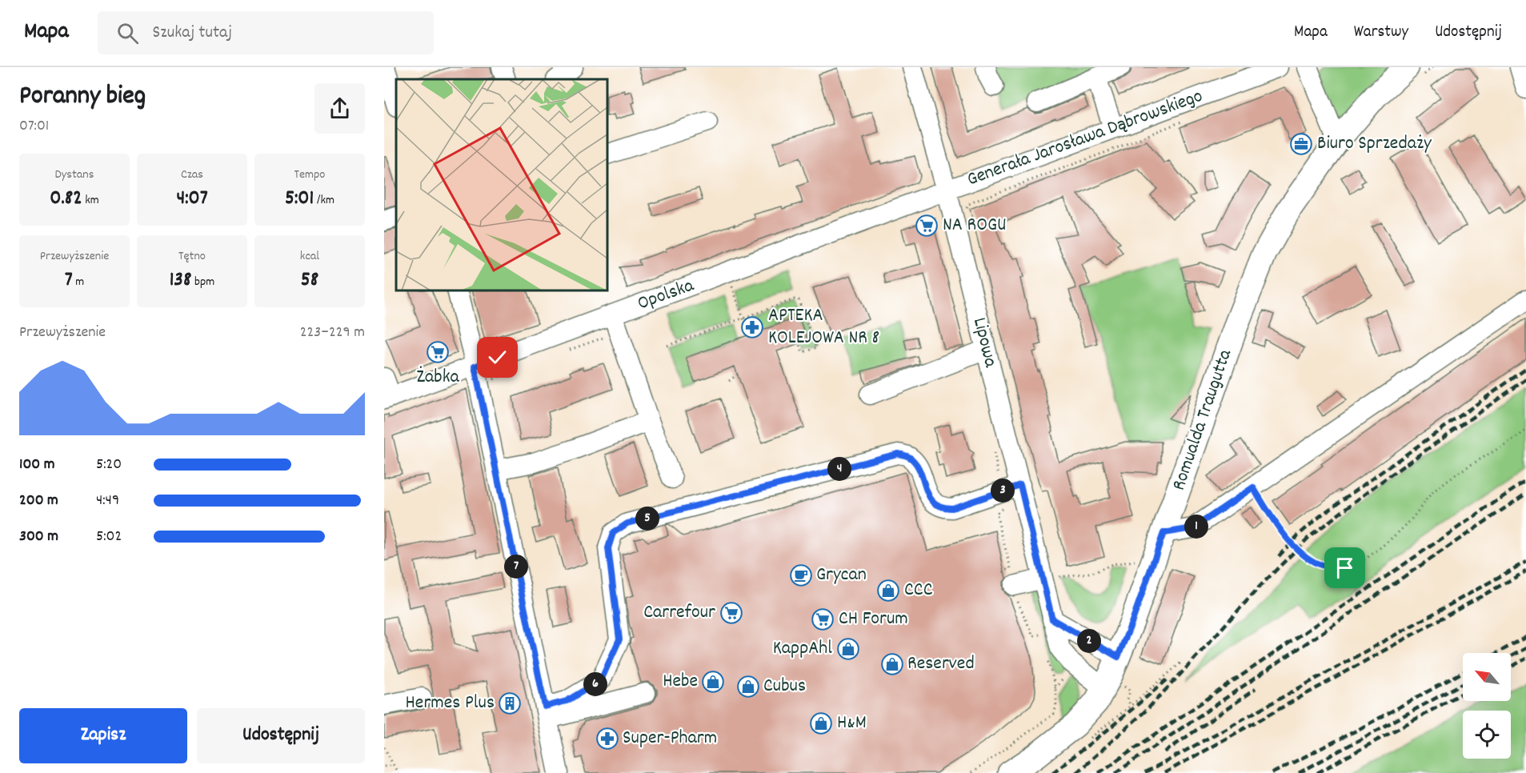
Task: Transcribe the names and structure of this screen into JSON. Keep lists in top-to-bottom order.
{
  "streets": {
    "main road": ["Romualda Traugutta"],
    "street": ["Generała Jarosława Dąbrowskiego", "Opolska", "Lipowa"]
  },
  "crossings": [
    ["Generała Jarosława Dąbrowskiego", "Opolska"],
    ["Generała Jarosława Dąbrowskiego", "Lipowa"],
    ["Opolska", "Lipowa"],
    ["Lipowa", "Romualda Traugutta"]
  ],
  "places": {
    "office": ["Biuro Sprzedaży"],
    "supermarket": [
      "NA ROGU",
      "Żabka",
      "Carrefour",
      "CH Forum"
    ],
    "pharmacy": ["APTEKA KOLEJOWA NR 8", "Super-Pharm"],
    "cafe": ["Grycan"],
    "shop": [
      "CCC",
      "KappAhl",
      "Reserved",
      "Hebe",
      "Cubus",
      "H&M"
    ],
    "building": ["Hermes Plus"]
  },
  "north": "top left",
  "page": {
    "header": "Mapa",
    "search": "Szukaj tutaj",
    "nav": ["Mapa", "Warstwy", "Udostępnij"],
    "heading": ["Poranny bieg", "07:01"],
    "stats": [
      ["Dystans", "0.82 km"],
      ["Czas", "4:07"],
      ["Tempo", "5:01 /km"],
      ["Przewyższenie", "7 m"],
      ["Tętno", "138 bpm"],
      ["kcal", "58"]
    ],
    "chart": ["Przewyższenie", "223–229 m"],
    "list": [
      {
        "name": "100 m",
        "note": "5:20"
      },
      {
        "name": "200 m",
        "note": "4:49"
      },
      {
        "name": "300 m",
        "note": "5:02"
      }
    ],
    "pins": [
      "4",
      "3",
      "5",
      "1",
      "7",
      "2",
      "6"
    ],
    "buttons": ["Zapisz", "Udostępnij"]
  }
}
